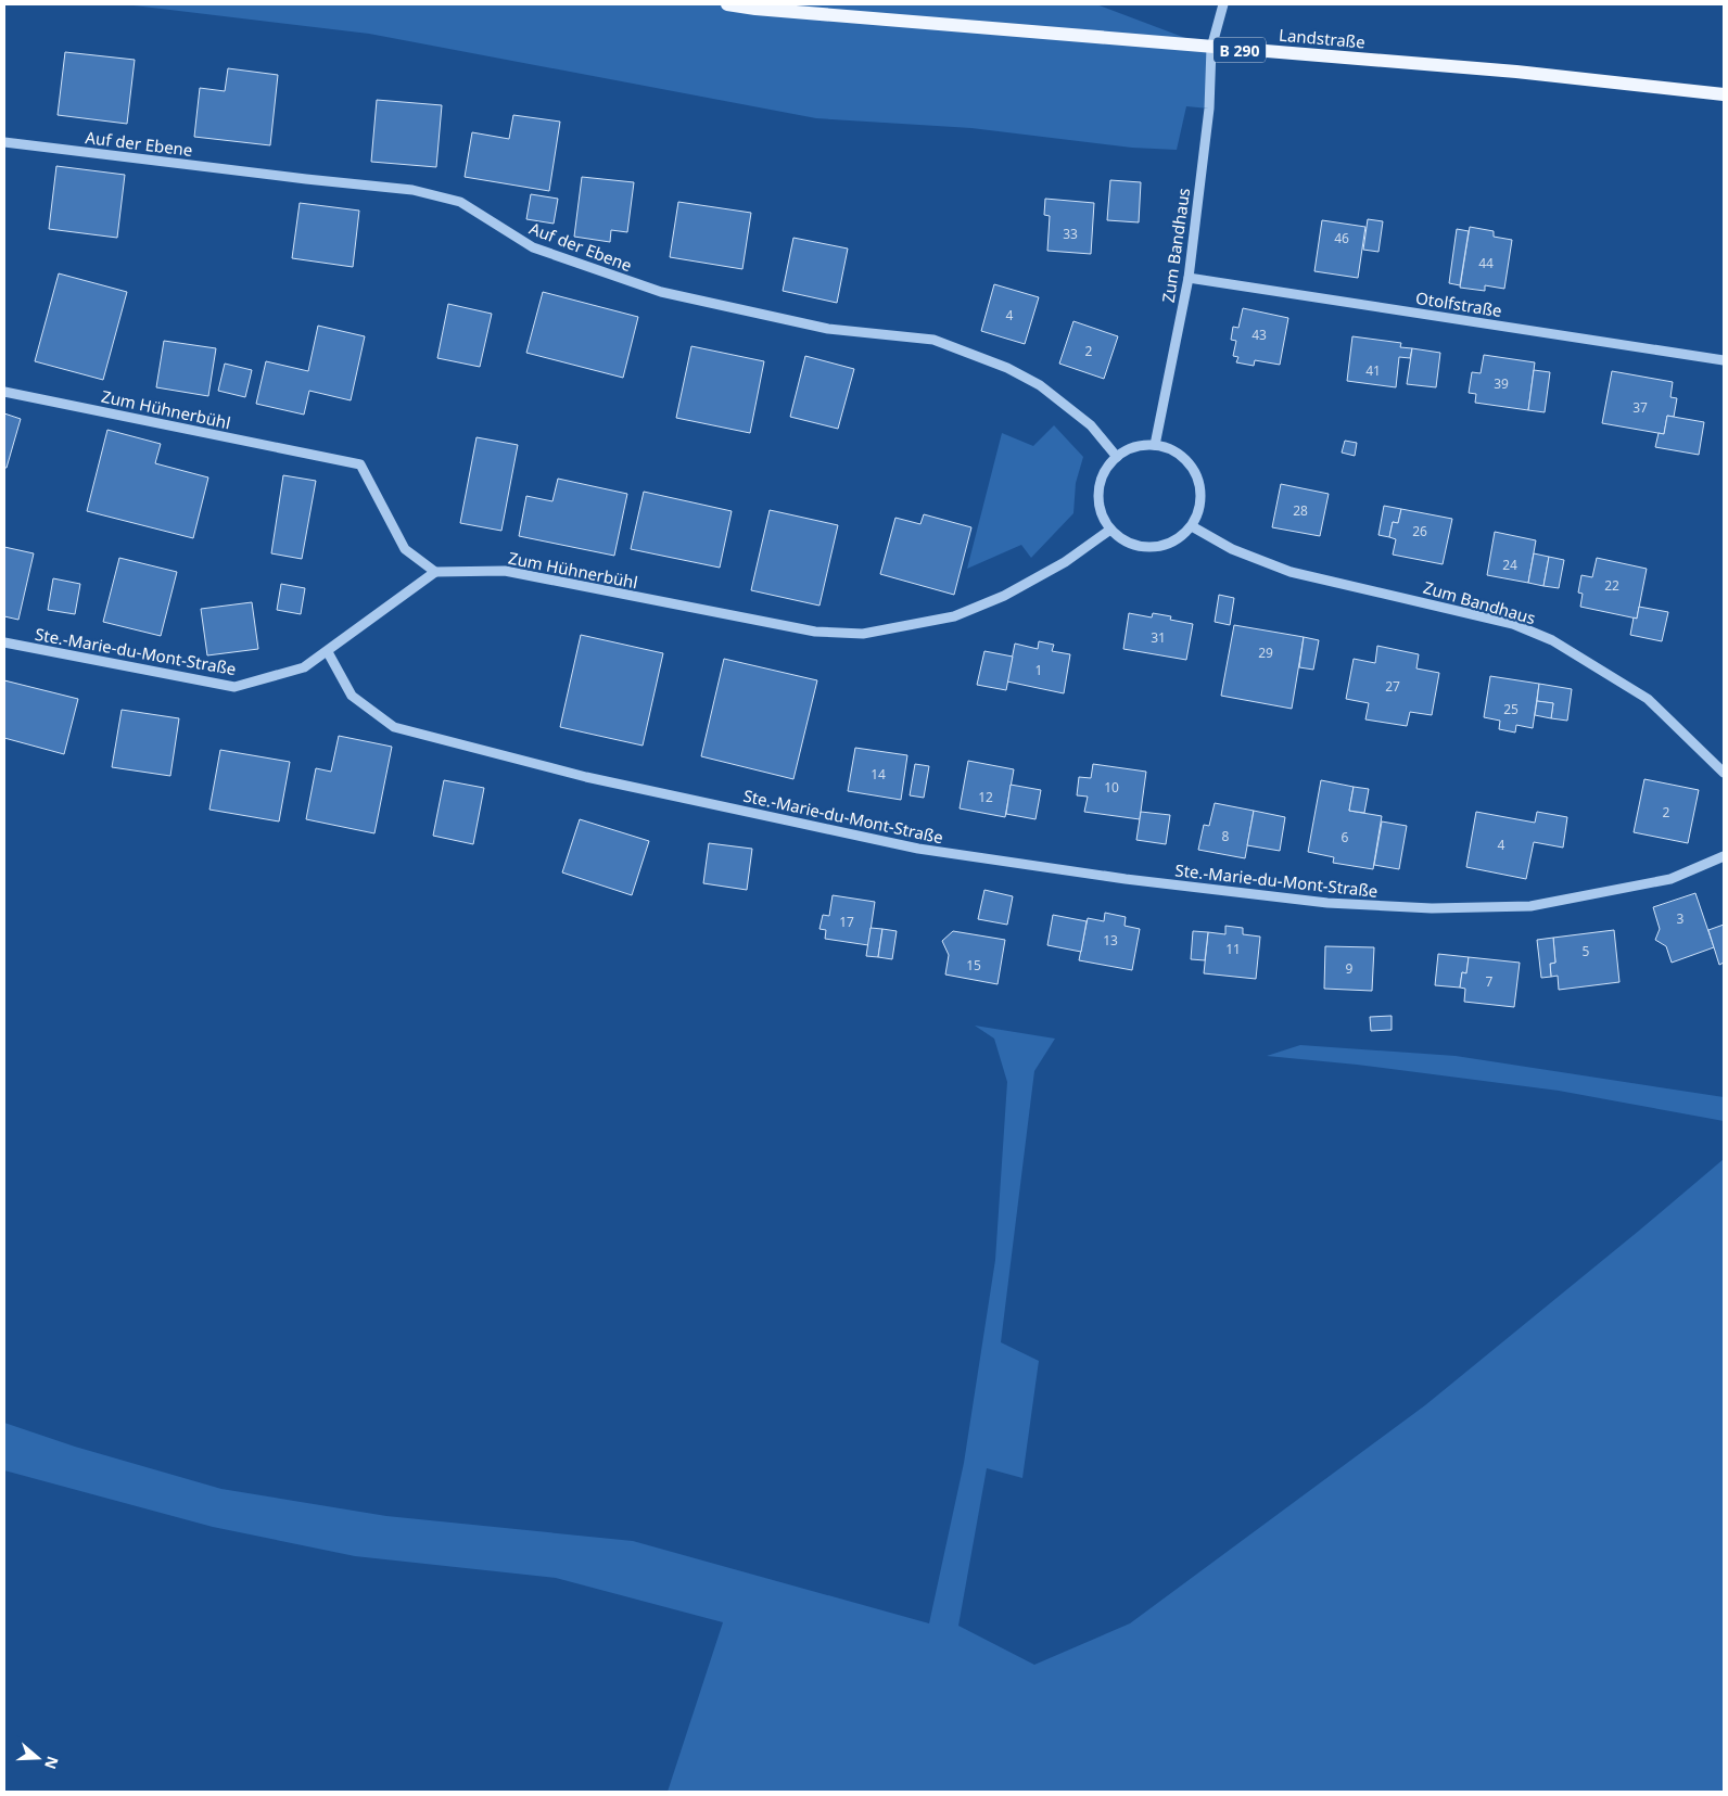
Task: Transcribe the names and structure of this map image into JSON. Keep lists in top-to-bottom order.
{
  "streets": {
    "main road": ["Landstraße", "B 290"],
    "street": [
      "Auf der Ebene",
      "Zum Bandhaus",
      "Otolfstraße",
      "Zum Hühnerbühl",
      "Ste.-Marie-du-Mont-Straße"
    ]
  },
  "crossings": [
    ["Landstraße", "Zum Bandhaus"],
    ["Auf der Ebene", "Zum Bandhaus"],
    ["Auf der Ebene", "Zum Hühnerbühl"],
    ["Zum Bandhaus", "Otolfstraße"],
    ["Zum Bandhaus", "Zum Hühnerbühl"]
  ],
  "house_numbers": [
    "33",
    "46",
    "44",
    "4",
    "43",
    "2",
    "41",
    "39",
    "37",
    "28",
    "26",
    "24",
    "22",
    "31",
    "29",
    "1",
    "27",
    "25",
    "14",
    "10",
    "12",
    "2",
    "8",
    "6",
    "4",
    "3",
    "17",
    "13",
    "11",
    "5",
    "15",
    "9",
    "7"
  ],
  "north": "right"
}
